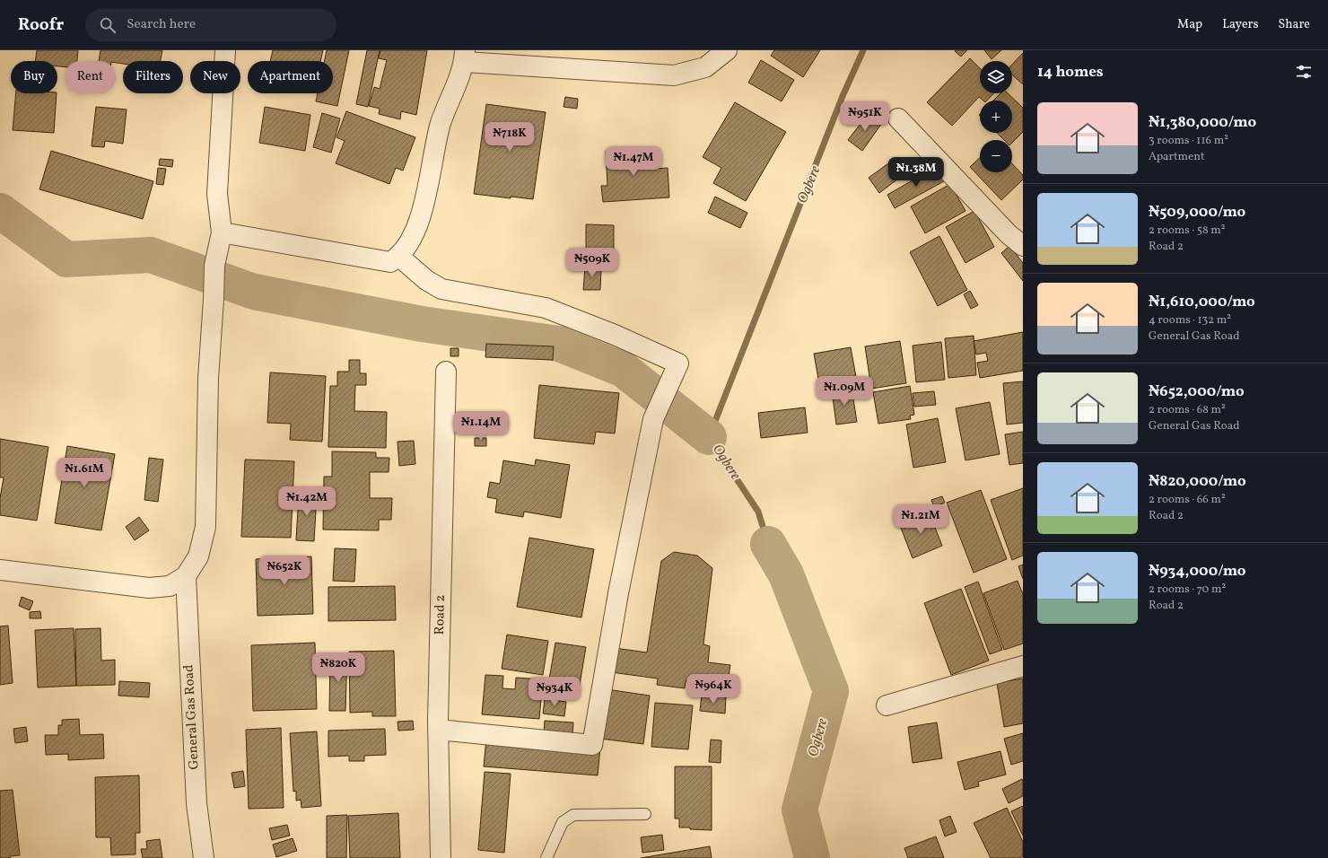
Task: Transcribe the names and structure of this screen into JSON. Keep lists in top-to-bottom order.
{
  "streets": {
    "street": ["Road 2", "General Gas Road"]
  },
  "water": ["Ogbere"],
  "page": {
    "header": "Roofr",
    "search": "Search here",
    "nav": ["Map", "Layers", "Share"],
    "heading": "14 homes",
    "map_buttons": ["+", "−"],
    "chip": [
      "Buy",
      "Rent",
      "Filters",
      "New",
      "Apartment"
    ],
    "list": [
      {
        "name": "₦1,380,000/mo",
        "note": "3 rooms · 116 m² · Apartment"
      },
      {
        "name": "₦509,000/mo",
        "note": "2 rooms · 58 m² · Road 2"
      },
      {
        "name": "₦1,610,000/mo",
        "note": "4 rooms · 132 m² · General Gas Road"
      },
      {
        "name": "₦652,000/mo",
        "note": "2 rooms · 68 m² · General Gas Road"
      },
      {
        "name": "₦820,000/mo",
        "note": "2 rooms · 66 m² · Road 2"
      },
      {
        "name": "₦934,000/mo",
        "note": "2 rooms · 70 m² · Road 2"
      }
    ],
    "price": [
      "₦951K",
      "₦718K",
      "₦1.47M",
      "₦1.38M",
      "₦509K",
      "₦1.09M",
      "₦1.14M",
      "₦1.61M",
      "₦1.42M",
      "₦1.21M",
      "₦652K",
      "₦820K",
      "₦964K",
      "₦934K"
    ]
  }
}
